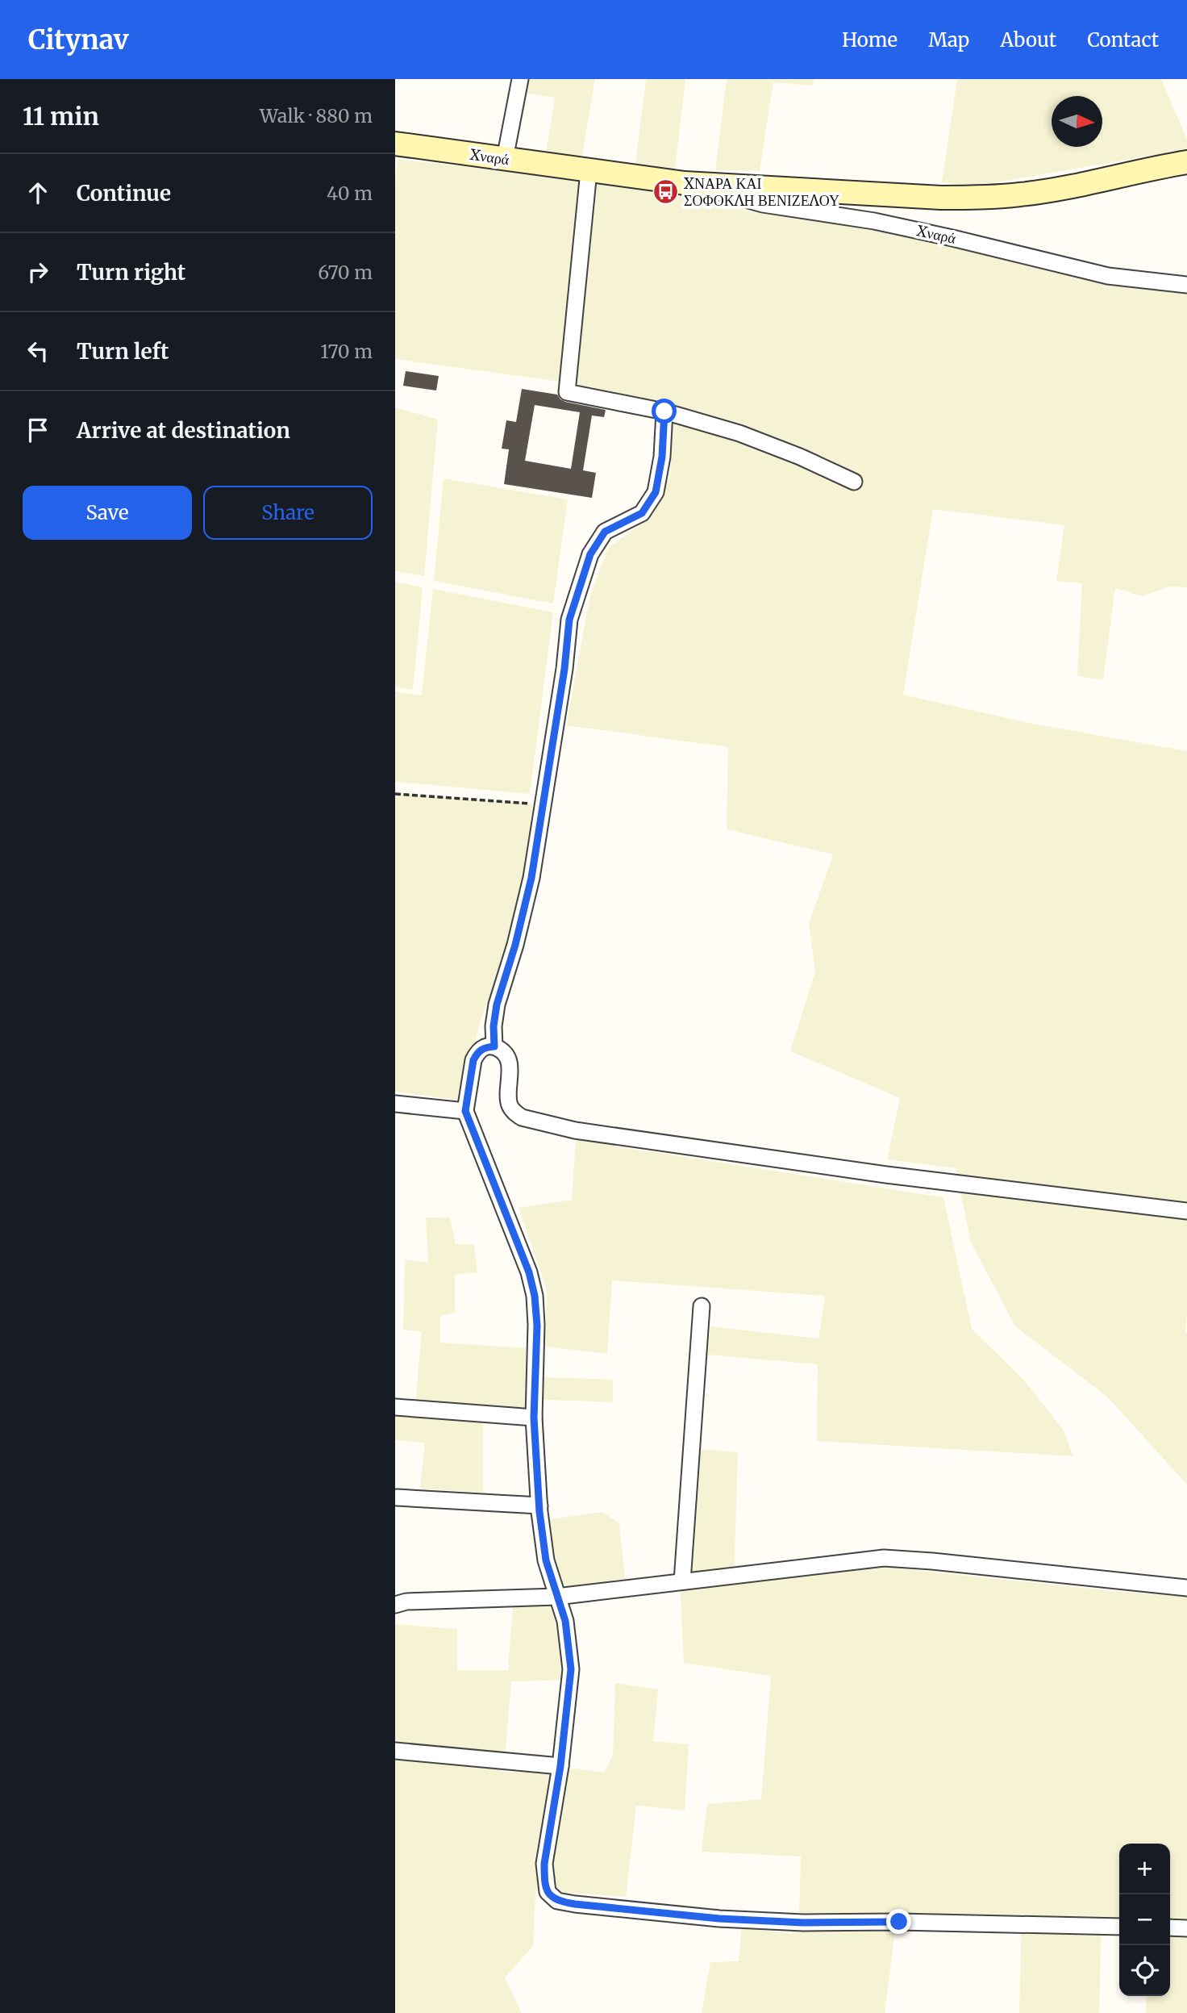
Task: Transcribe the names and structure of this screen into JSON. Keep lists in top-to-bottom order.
{
  "streets": {
    "street": ["Χναρά"]
  },
  "places": {
    "bus stop": ["ΧΝΑΡΑ ΚΑΙ ΣΟΦΟΚΛΗ ΒΕΝΙΖΕΛΟΥ"]
  },
  "north": "right",
  "page": {
    "header": "Citynav",
    "nav": [
      "Home",
      "Map",
      "About",
      "Contact"
    ],
    "heading": ["11 min", "Walk · 880 m"],
    "list": [
      ["Continue", "40 m"],
      ["Turn right", "670 m"],
      ["Turn left", "170 m"],
      "Arrive at destination"
    ],
    "buttons": ["Save", "Share"],
    "map_buttons": ["+", "−"]
  }
}
